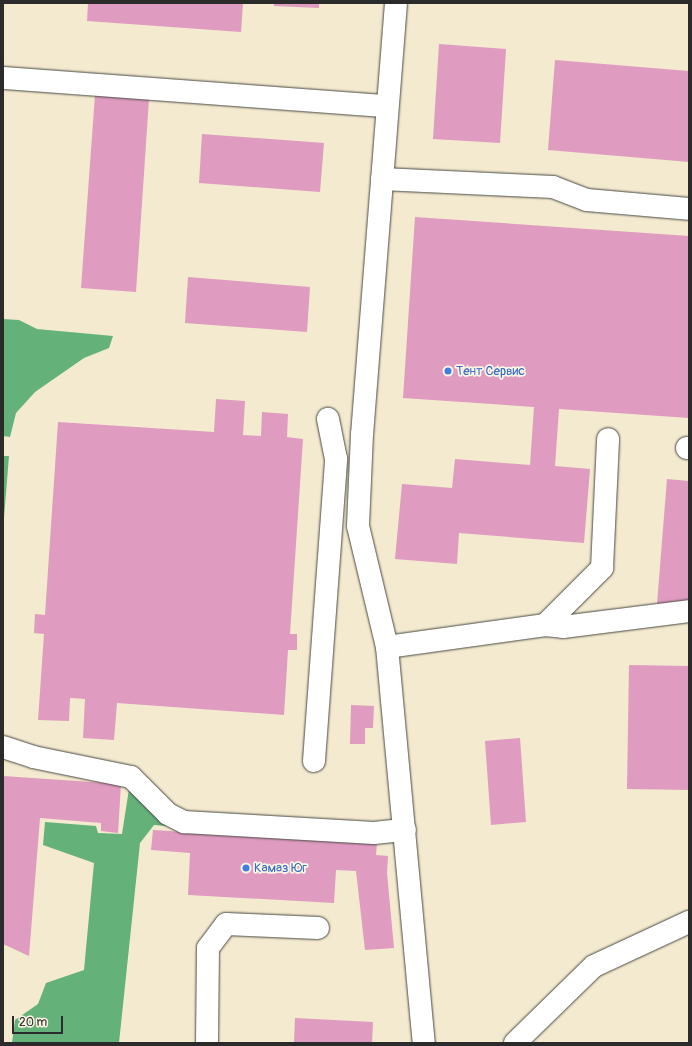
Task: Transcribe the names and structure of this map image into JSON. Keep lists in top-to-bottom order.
{
  "places": ["Тент Сервис", "Камаз Юг"],
  "scale_bar": "20 m"
}
